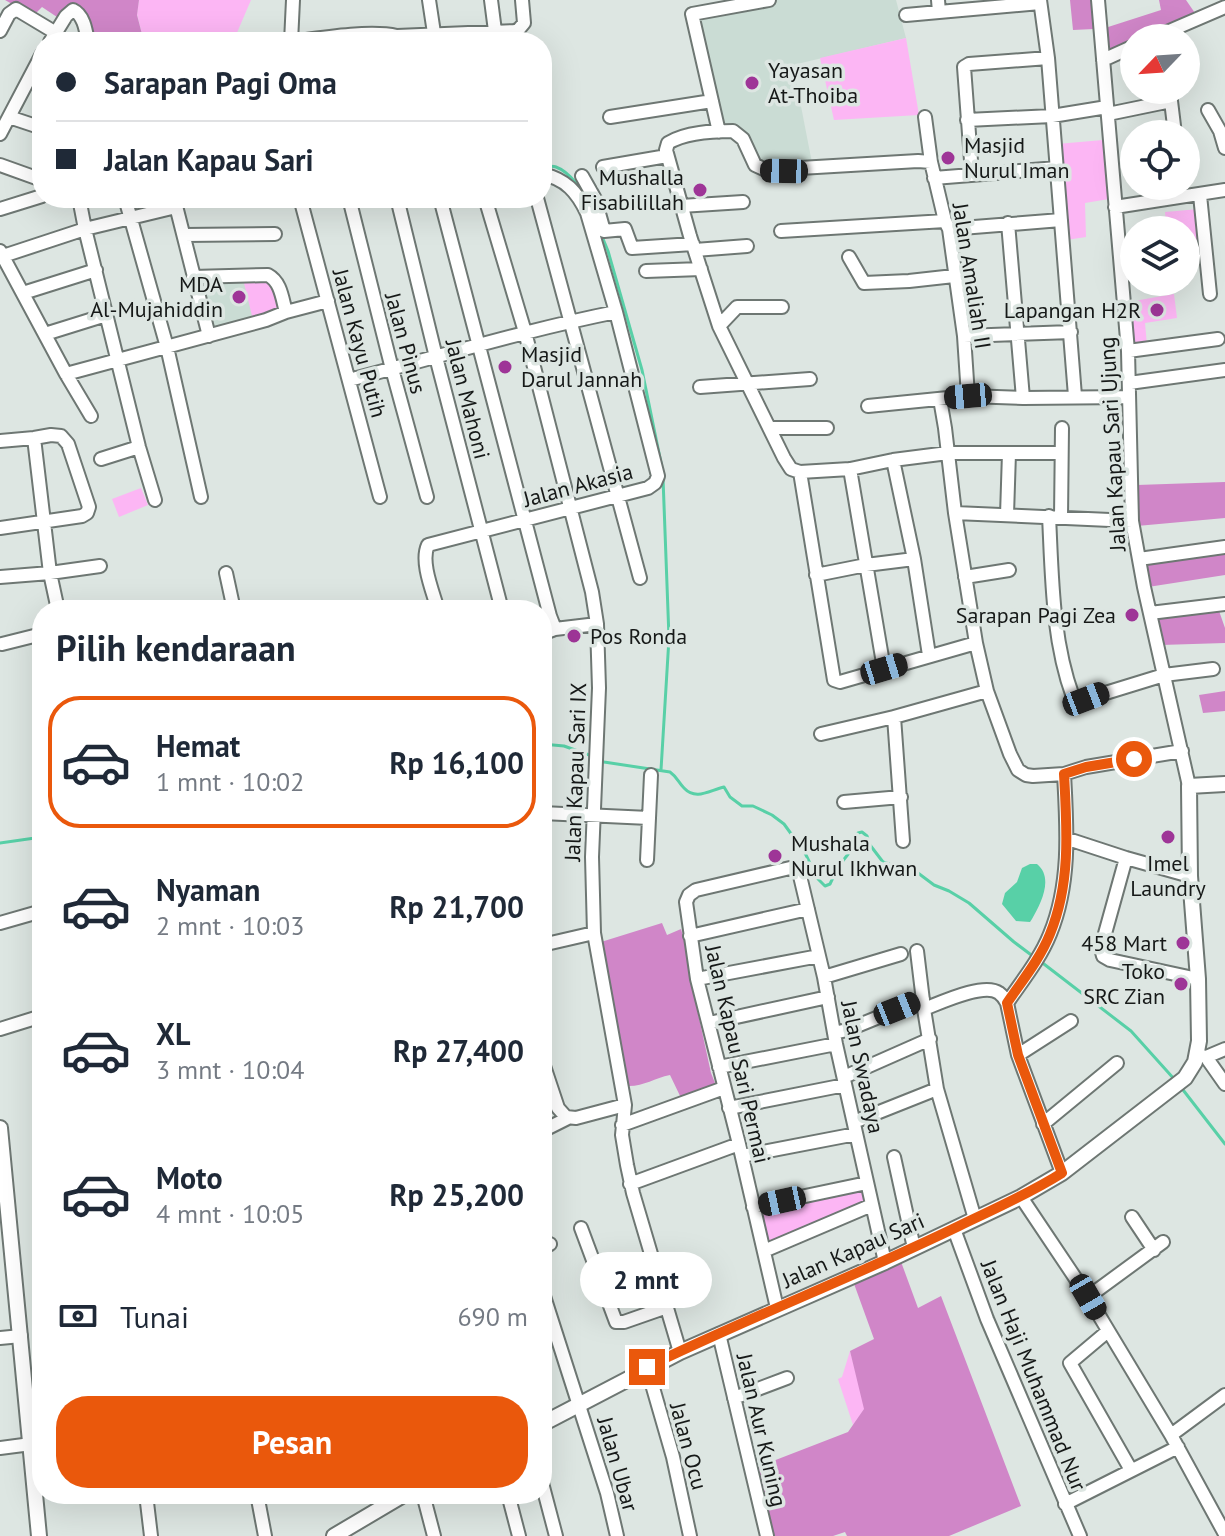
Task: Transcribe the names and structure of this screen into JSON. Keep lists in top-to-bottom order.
{
  "streets": {
    "main road": ["Jalan Kapau Sari"],
    "street": [
      "Jalan Amaliah II",
      "Jalan Kayu Putih",
      "Jalan Pinus",
      "Jalan Mahoni",
      "Jalan Kapau Sari Ujung",
      "Jalan Akasia",
      "Jalan Kapau Sari IX",
      "Jalan Kapau Sari Permai",
      "Jalan Swadaya",
      "Jalan Haji Muhammad Nur",
      "Jalan Aur Kuning",
      "Jalan Ocu",
      "Jalan Ubar"
    ]
  },
  "crossings": [
    ["Jalan Mahoni", "Jalan Akasia"],
    ["Jalan Akasia", "Jalan Kapau Sari IX"],
    ["Jalan Kapau Sari IX", "Jalan Kapau Sari"],
    ["Jalan Kapau Sari Permai", "Jalan Swadaya"],
    ["Jalan Kapau Sari Permai", "Jalan Kapau Sari"],
    ["Jalan Swadaya", "Jalan Kapau Sari"],
    ["Jalan Kapau Sari", "Jalan Haji Muhammad Nur"],
    ["Jalan Kapau Sari", "Jalan Aur Kuning"],
    ["Jalan Kapau Sari", "Jalan Ocu"],
    ["Jalan Kapau Sari", "Jalan Ubar"]
  ],
  "places": [
    "Yayasan At-Thoiba",
    "Masjid Nurul Iman",
    "Mushalla Fisabilillah",
    "MDA Al-Mujahiddin",
    "Lapangan H2R",
    "Masjid Darul Jannah",
    "Sarapan Pagi Zea",
    "Pos Ronda",
    "Imel Laundry",
    "Mushala Nurul Ikhwan",
    "458 Mart",
    "Toko SRC Zian"
  ],
  "north": "bottom left",
  "page": {
    "banner": ["Sarapan Pagi Oma", "Jalan Kapau Sari"],
    "heading": "Pilih kendaraan",
    "list": [
      {
        "name": "Hemat",
        "note": "1 mnt · 10:02",
        "value": "Rp 16,100"
      },
      {
        "name": "Nyaman",
        "note": "2 mnt · 10:03",
        "value": "Rp 21,700"
      },
      {
        "name": "XL",
        "note": "3 mnt · 10:04",
        "value": "Rp 27,400"
      },
      {
        "name": "Moto",
        "note": "4 mnt · 10:05",
        "value": "Rp 25,200"
      }
    ],
    "bubble": "2 mnt",
    "pay": ["Tunai", "690 m"],
    "buttons": "Pesan"
  }
}
